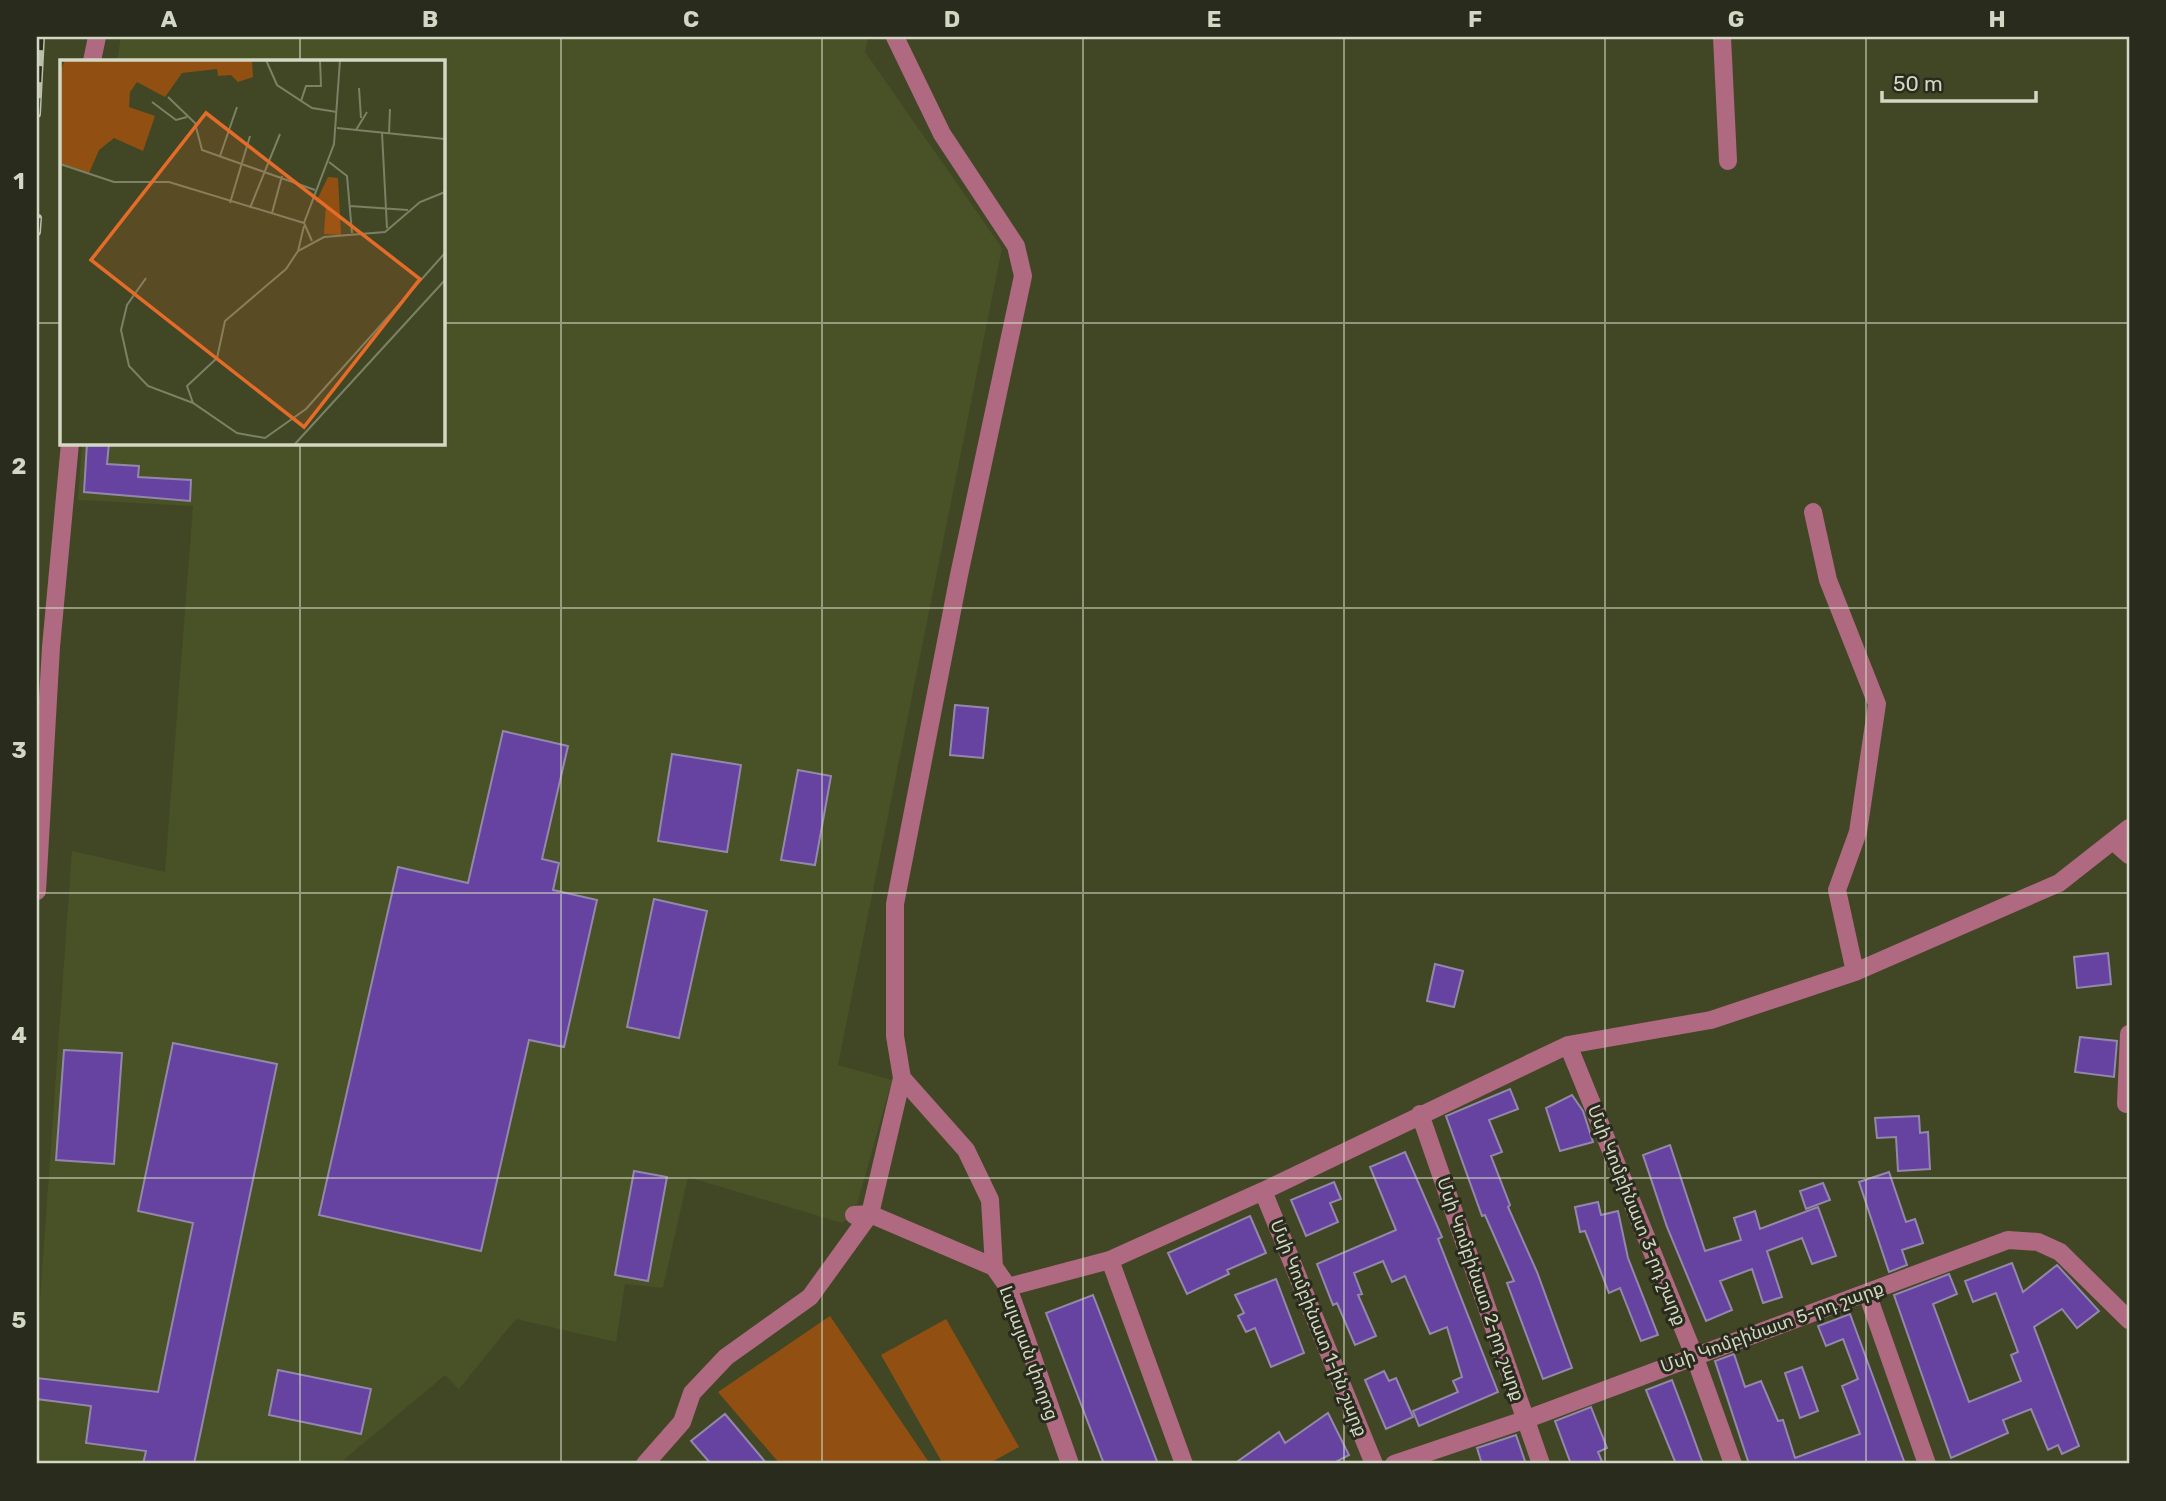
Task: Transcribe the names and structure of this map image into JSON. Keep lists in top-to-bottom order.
{
  "streets": {
    "street": [
      "Մսի Կոմբինատ 3-րդ շարք",
      "Մսի Կոմբինատ 2-րդ շարք",
      "Մսի Կոմբինատ 5-րդ շարք",
      "Մսի Կոմբինատ 1-ին շարք",
      "Լալայան փողոց"
    ]
  },
  "crossings": [
    ["Մսի Կոմբինատ 3-րդ շարք", "Մսի Կոմբինատ 5-րդ շարք"],
    ["Մսի Կոմբինատ 2-րդ շարք", "Մսի Կոմբինատ 5-րդ շարք"]
  ],
  "scale_bar": "50 m",
  "grid": {
    "columns": [
      "A",
      "B",
      "C",
      "D",
      "E",
      "F",
      "G",
      "H"
    ],
    "rows": [
      "1",
      "2",
      "3",
      "4",
      "5"
    ]
  }
}
